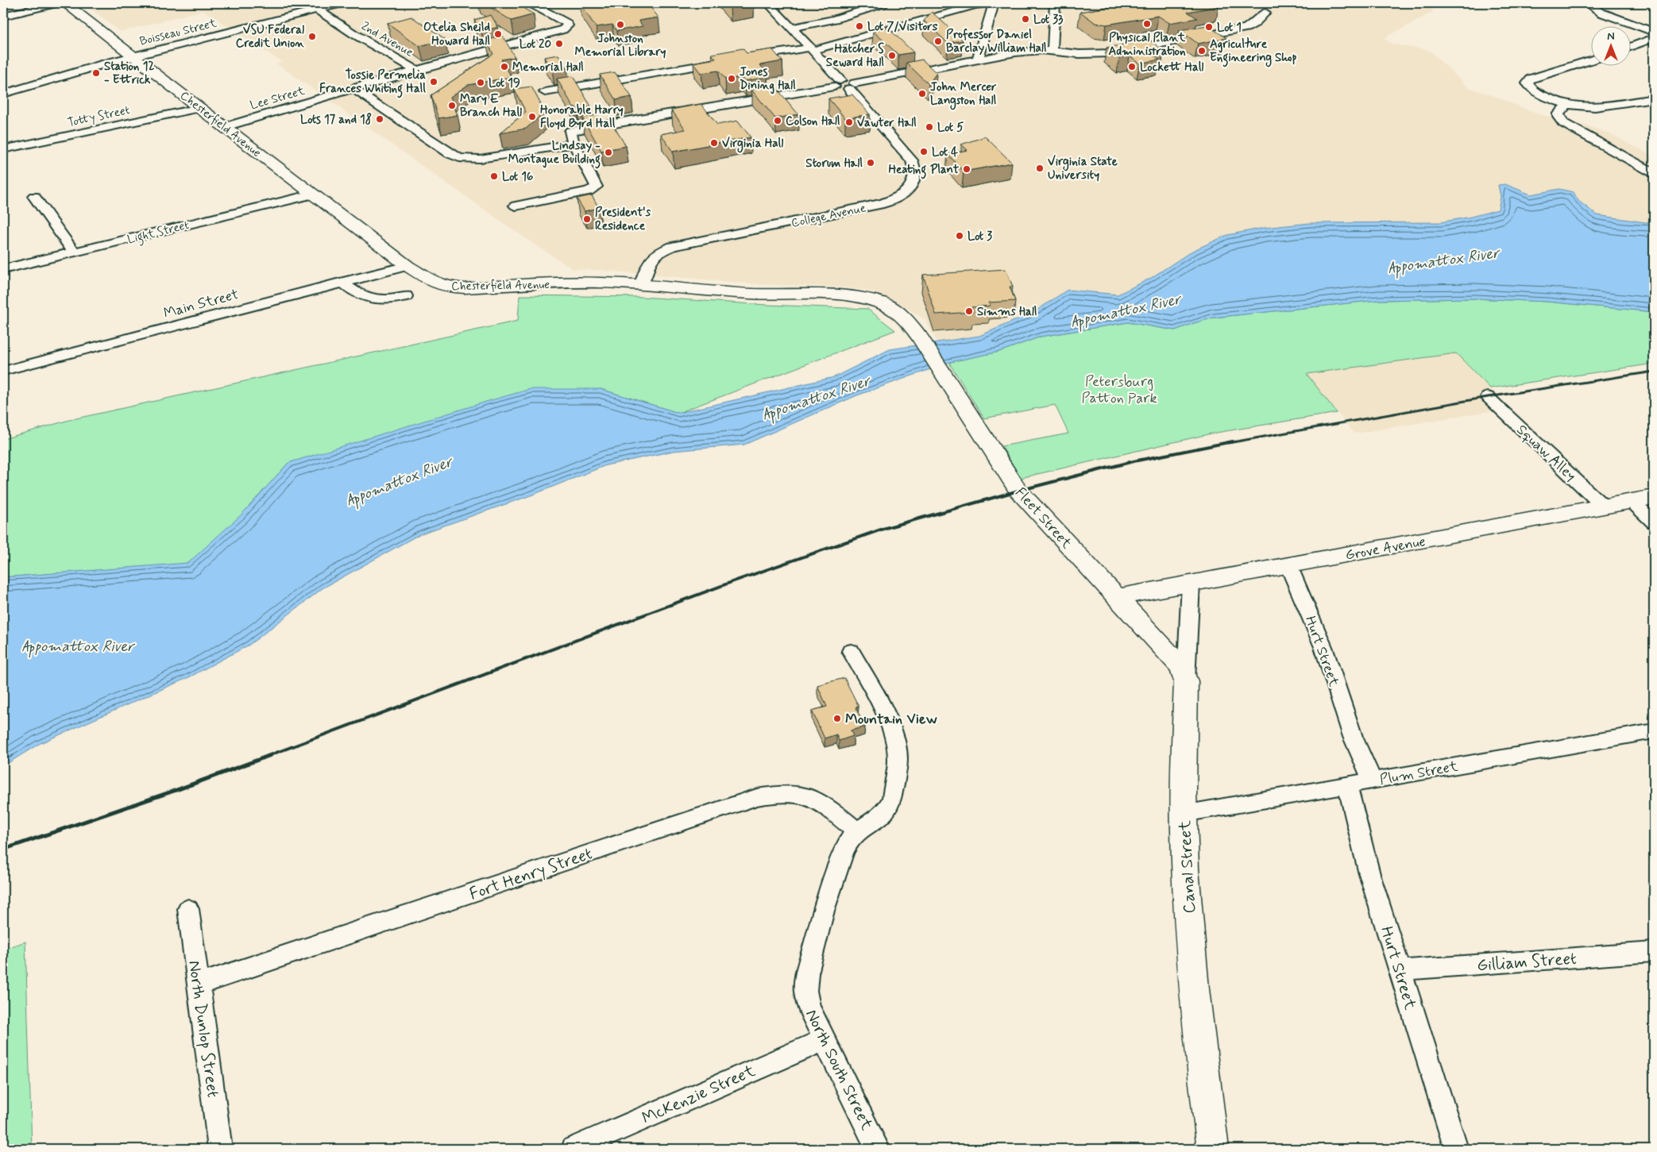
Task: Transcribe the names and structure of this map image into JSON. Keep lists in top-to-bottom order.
{
  "streets": {
    "main road": [
      "Chesterfield Avenue",
      "Fleet Street",
      "Grove Avenue",
      "Canal Street"
    ],
    "street": [
      "Boisseau Street",
      "2nd Avenue",
      "Lee Street",
      "Totty Street",
      "College Avenue",
      "Light Street",
      "Main Street",
      "Squaw Alley",
      "Hurt Street",
      "Plum Street",
      "Fort Henry Street",
      "Gilliam Street",
      "North Dunlop Street",
      "North South Street",
      "McKenzie Street"
    ]
  },
  "crossings": [
    ["Boisseau Street", "2nd Avenue"],
    ["Boisseau Street", "Chesterfield Avenue"],
    ["2nd Avenue", "Lee Street"],
    ["Lee Street", "Chesterfield Avenue"],
    ["Totty Street", "Chesterfield Avenue"],
    ["Chesterfield Avenue", "College Avenue"],
    ["Chesterfield Avenue", "Light Street"],
    ["Chesterfield Avenue", "Main Street"],
    ["Chesterfield Avenue", "Fleet Street"],
    ["Squaw Alley", "Grove Avenue"],
    ["Fleet Street", "Grove Avenue"],
    ["Fleet Street", "Canal Street"],
    ["Grove Avenue", "Hurt Street"],
    ["Grove Avenue", "Canal Street"],
    ["Hurt Street", "Plum Street"],
    ["Hurt Street", "Gilliam Street"],
    ["Plum Street", "Canal Street"],
    ["Fort Henry Street", "North Dunlop Street"],
    ["Fort Henry Street", "North South Street"],
    ["North South Street", "McKenzie Street"]
  ],
  "water": ["Appomattox River"],
  "parks": ["Petersburg Patton Park"],
  "places": [
    "Lot 33",
    "Physical Plant Administration",
    "Johnston Memorial Library",
    "Lot 7/Visitors",
    "Lot 1",
    "Otelia Sheild Howard Hall",
    "VSU Federal Credit Union",
    "Professor Daniel Barclay William Hall",
    "Lot 20",
    "Agriculture Engineering Shop",
    "Hatcher S Seward Hall",
    "Memorial Hall",
    "Lockett Hall",
    "Station 12 - Ettrick",
    "Jones Dining Hall",
    "Tossie Permelia Frances Whiting Hall",
    "Lot 19",
    "John Mercer Langston Hall",
    "Mary E Branch Hall",
    "Honorable Harry Floyd Byrd Hall",
    "Lots 17 and 18",
    "Colson Hall",
    "Vawter Hall",
    "Lot 5",
    "Virginia Hall",
    "Lot 4",
    "Lindsay - Montague Building",
    "Storum Hall",
    "Virginia State University",
    "Heating Plant",
    "Lot 16",
    "President's Residence",
    "Lot 3",
    "Simms Hall",
    "Mountain View"
  ],
  "north": "top"
}
